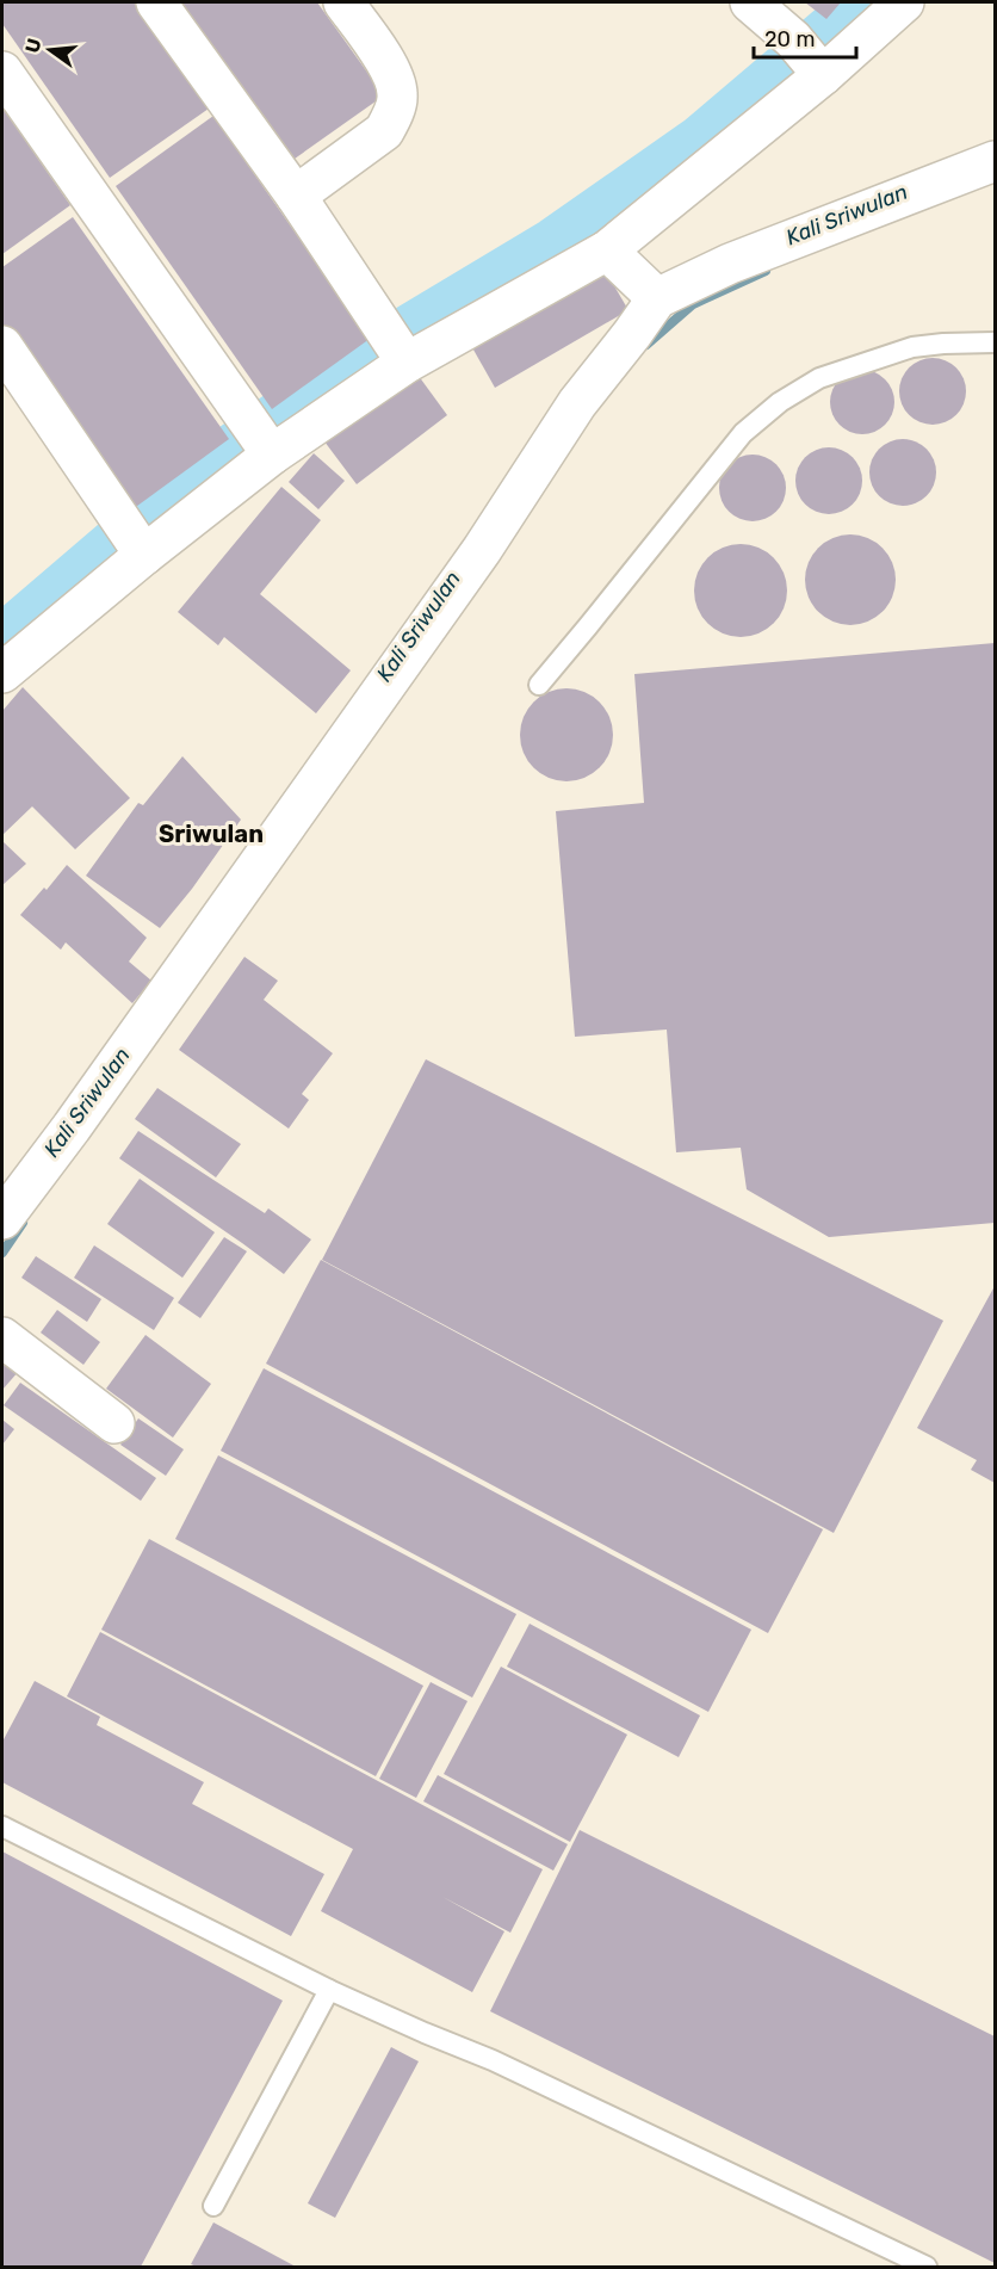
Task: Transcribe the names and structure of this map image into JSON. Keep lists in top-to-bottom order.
{
  "districts": ["Sriwulan"],
  "water": ["Kali Sriwulan"],
  "scale_bar": "20 m",
  "north": "left"
}
